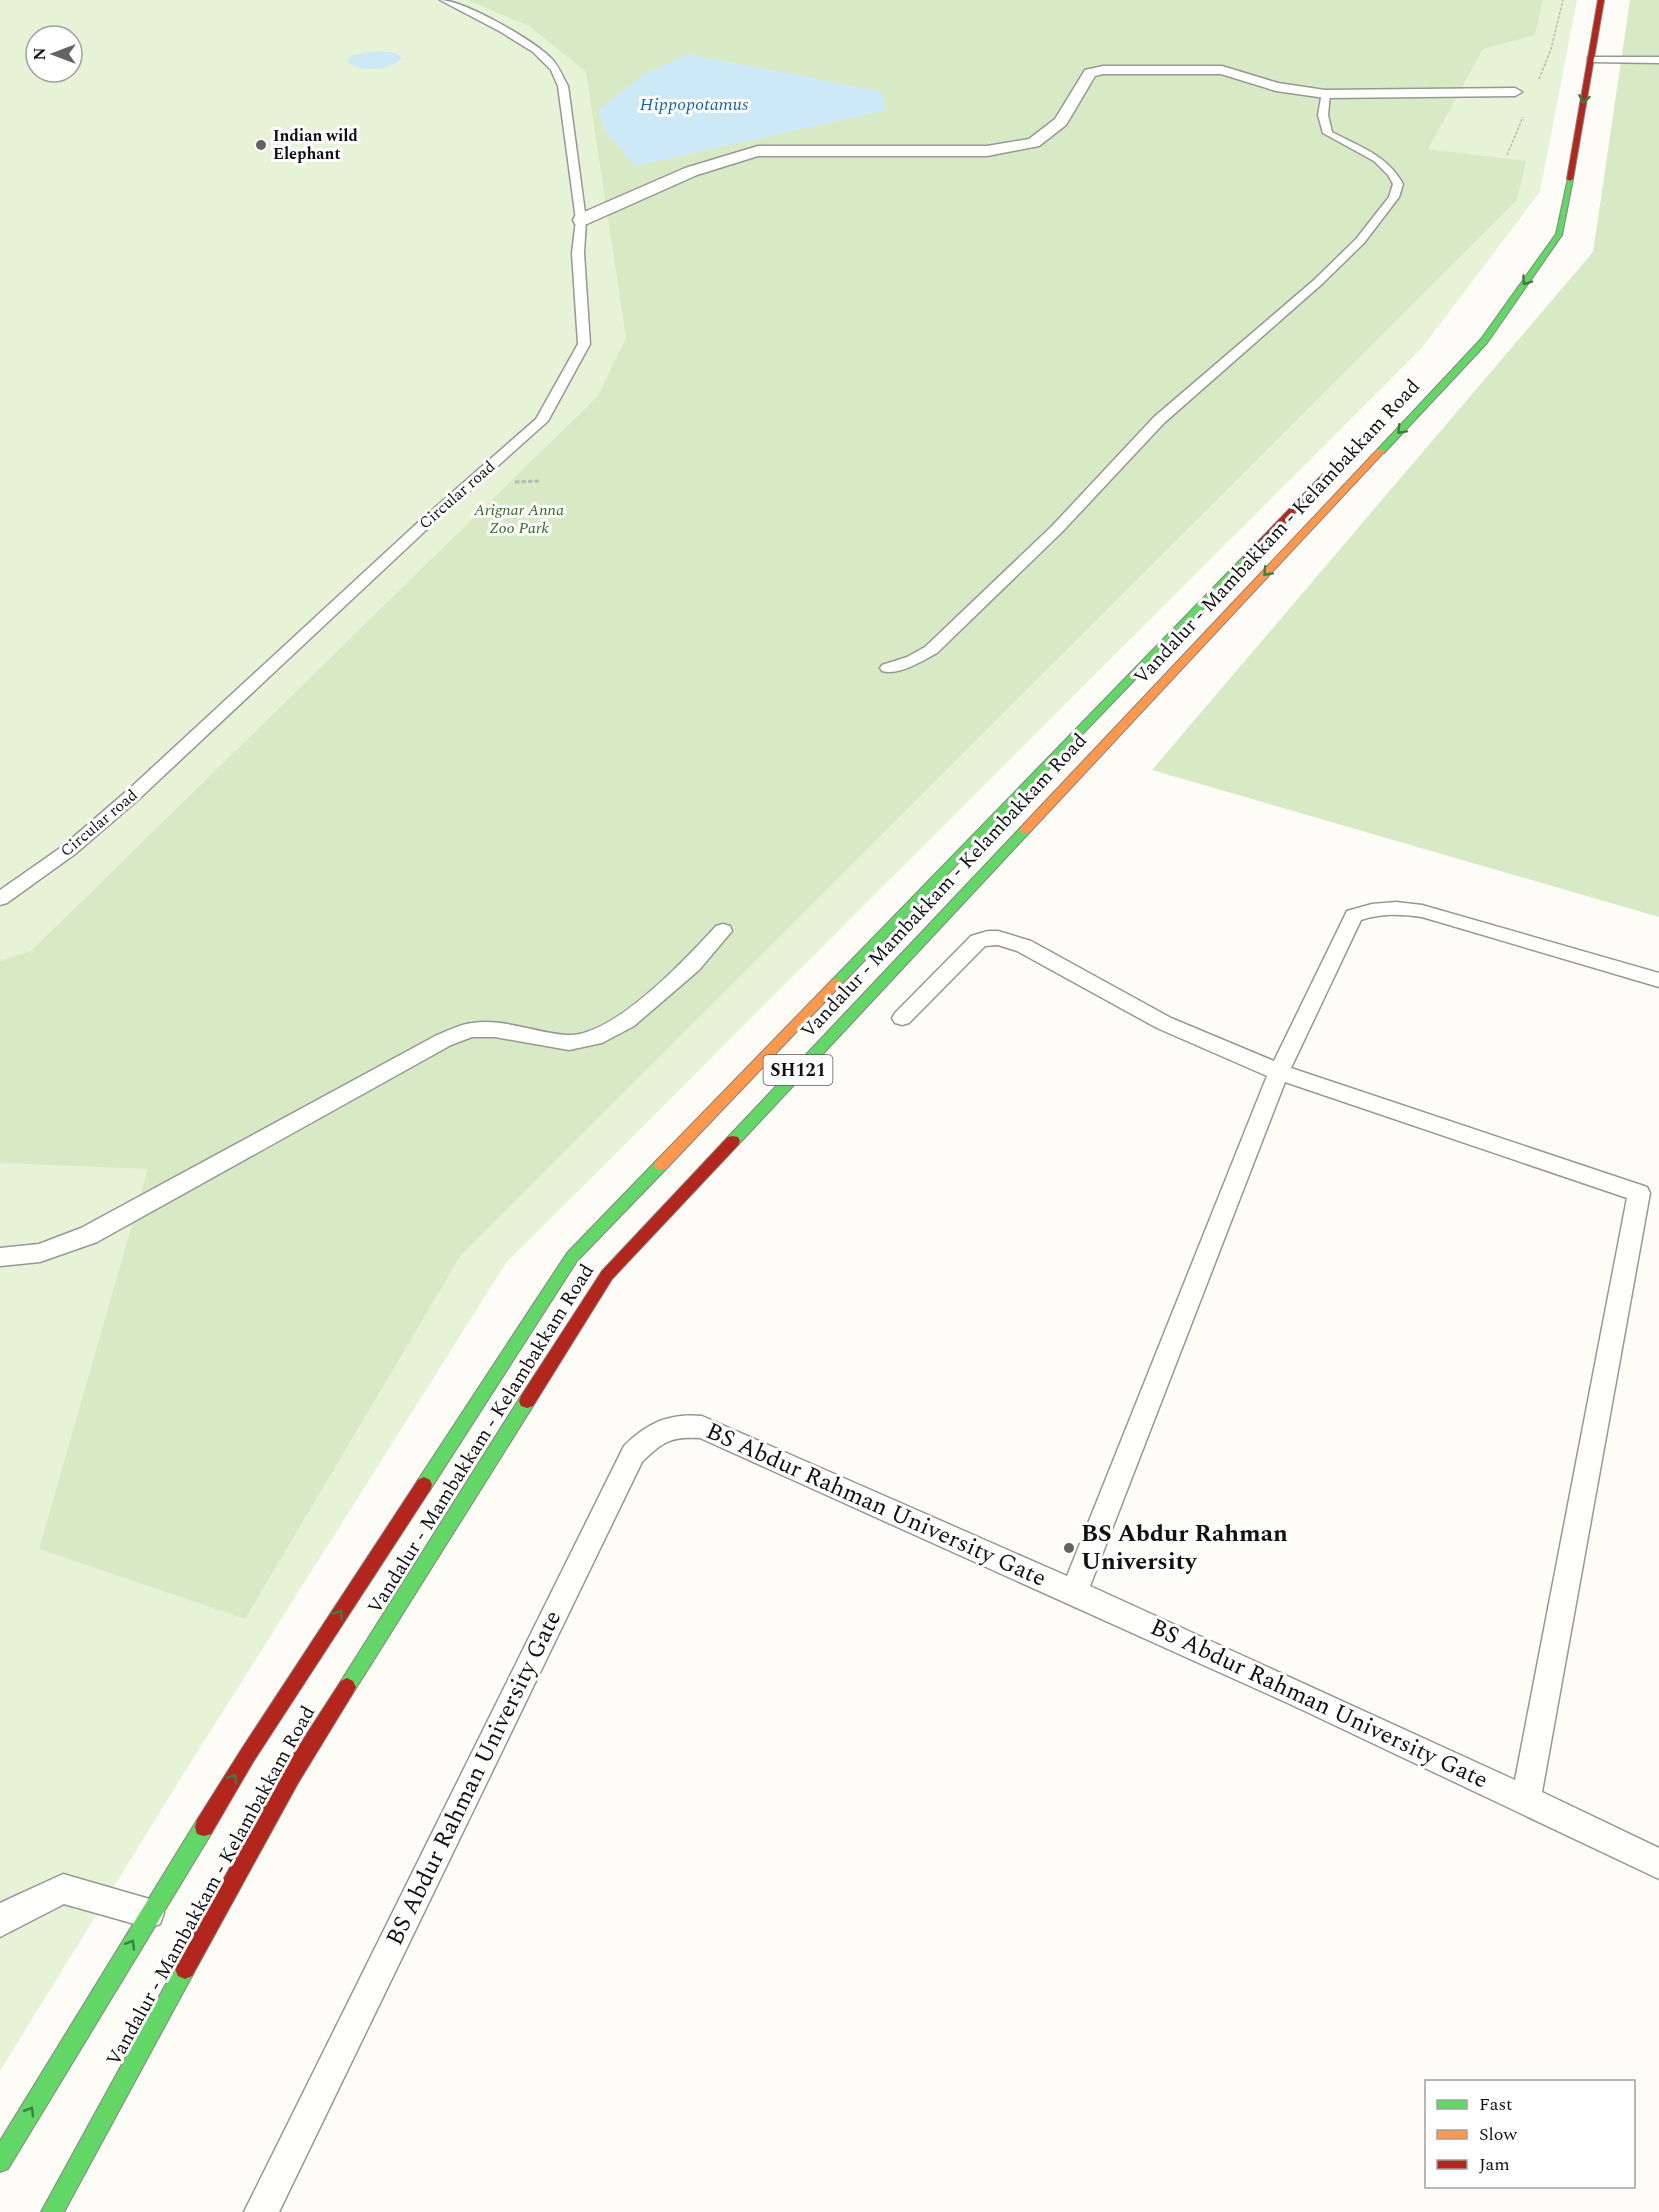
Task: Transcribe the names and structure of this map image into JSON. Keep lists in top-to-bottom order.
{
  "streets": {
    "main road": ["Vandalur - Mambakkam - Kelambakkam Road", "SH121"],
    "lane": ["Circular road", "BS Abdur Rahman University Gate"]
  },
  "water": ["Hippopotamus"],
  "parks": ["Arignar Anna Zoo Park"],
  "places": ["Indian wild Elephant", "BS Abdur Rahman University"],
  "legend": ["Fast", "Slow", "Jam"],
  "north": "left"
}
